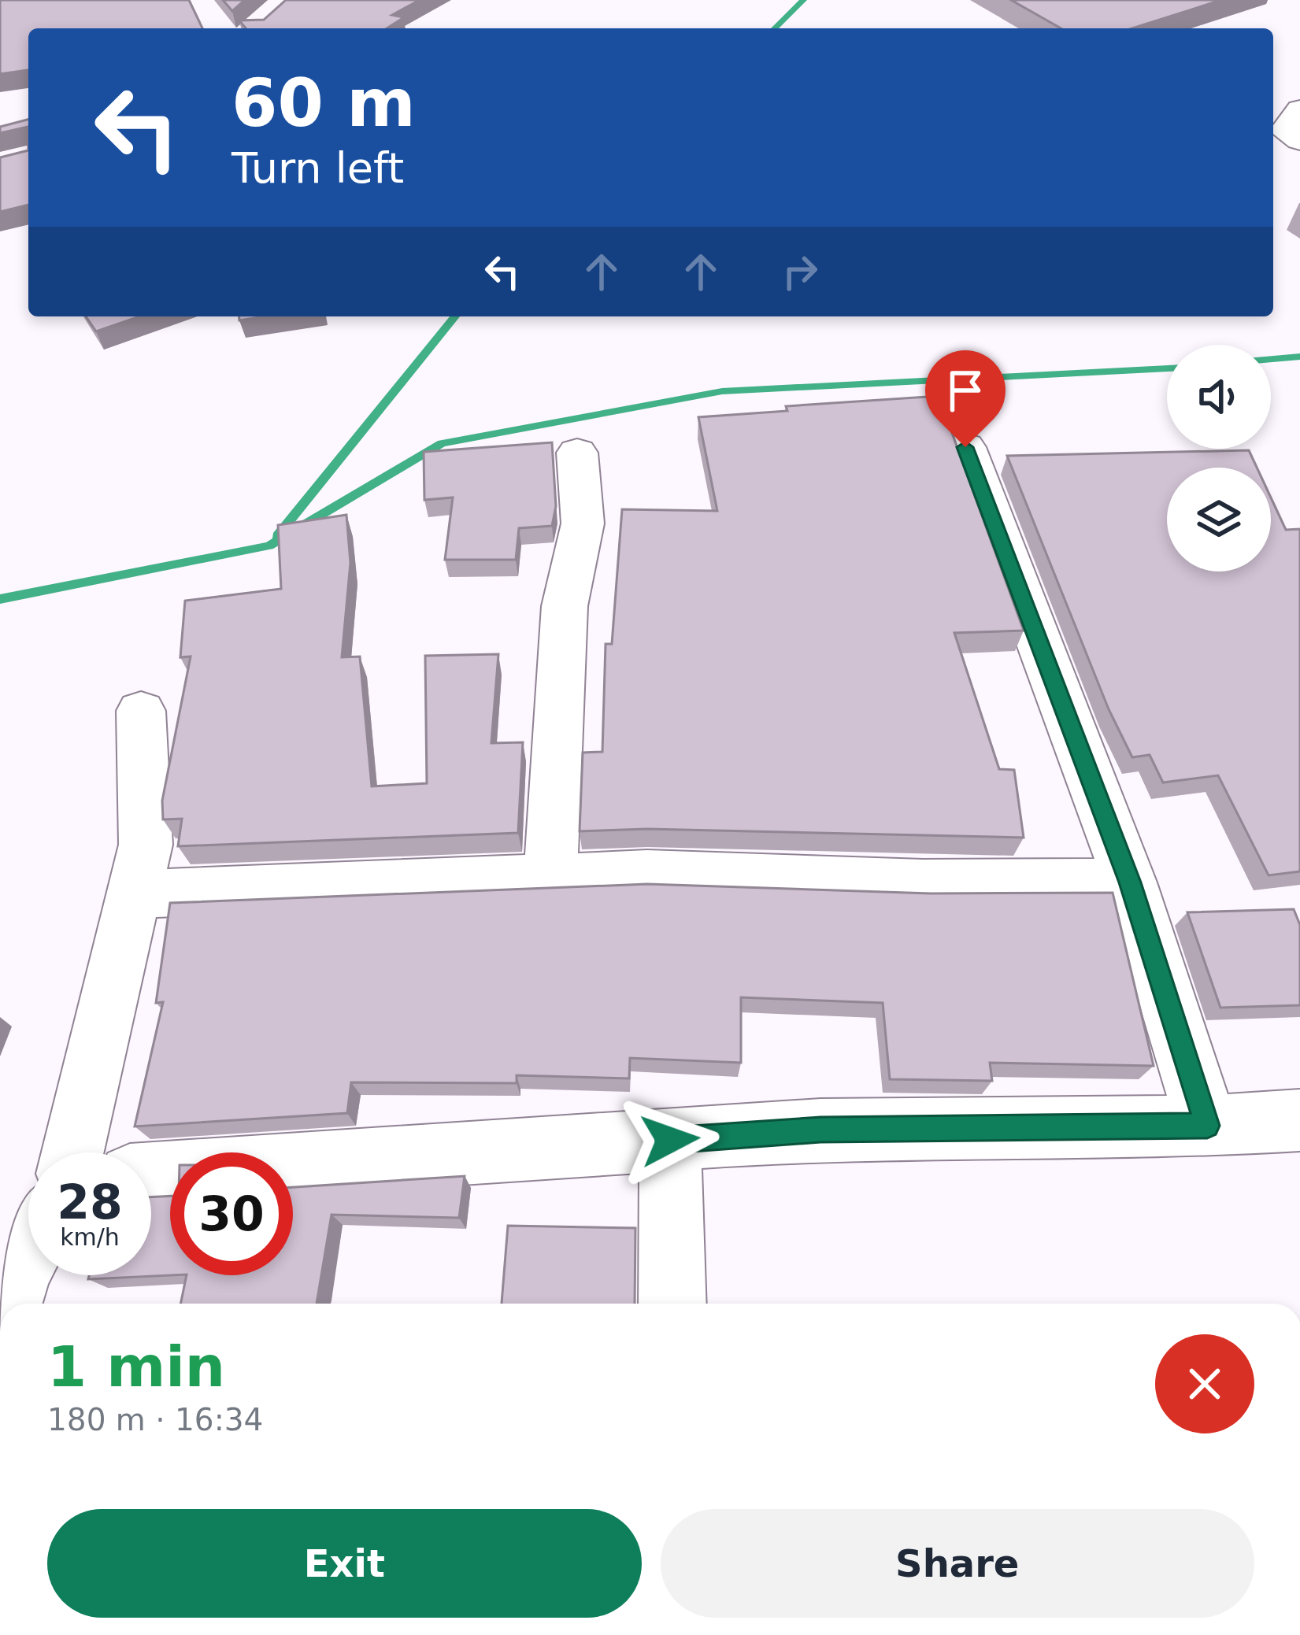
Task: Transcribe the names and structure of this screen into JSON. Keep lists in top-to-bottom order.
{
  "page": {
    "turn": ["60 m", "Turn left"],
    "speed": "28 km/h",
    "limit": "30",
    "heading": ["1 min", "180 m · 16:34"],
    "buttons": ["Exit", "Share"]
  }
}
